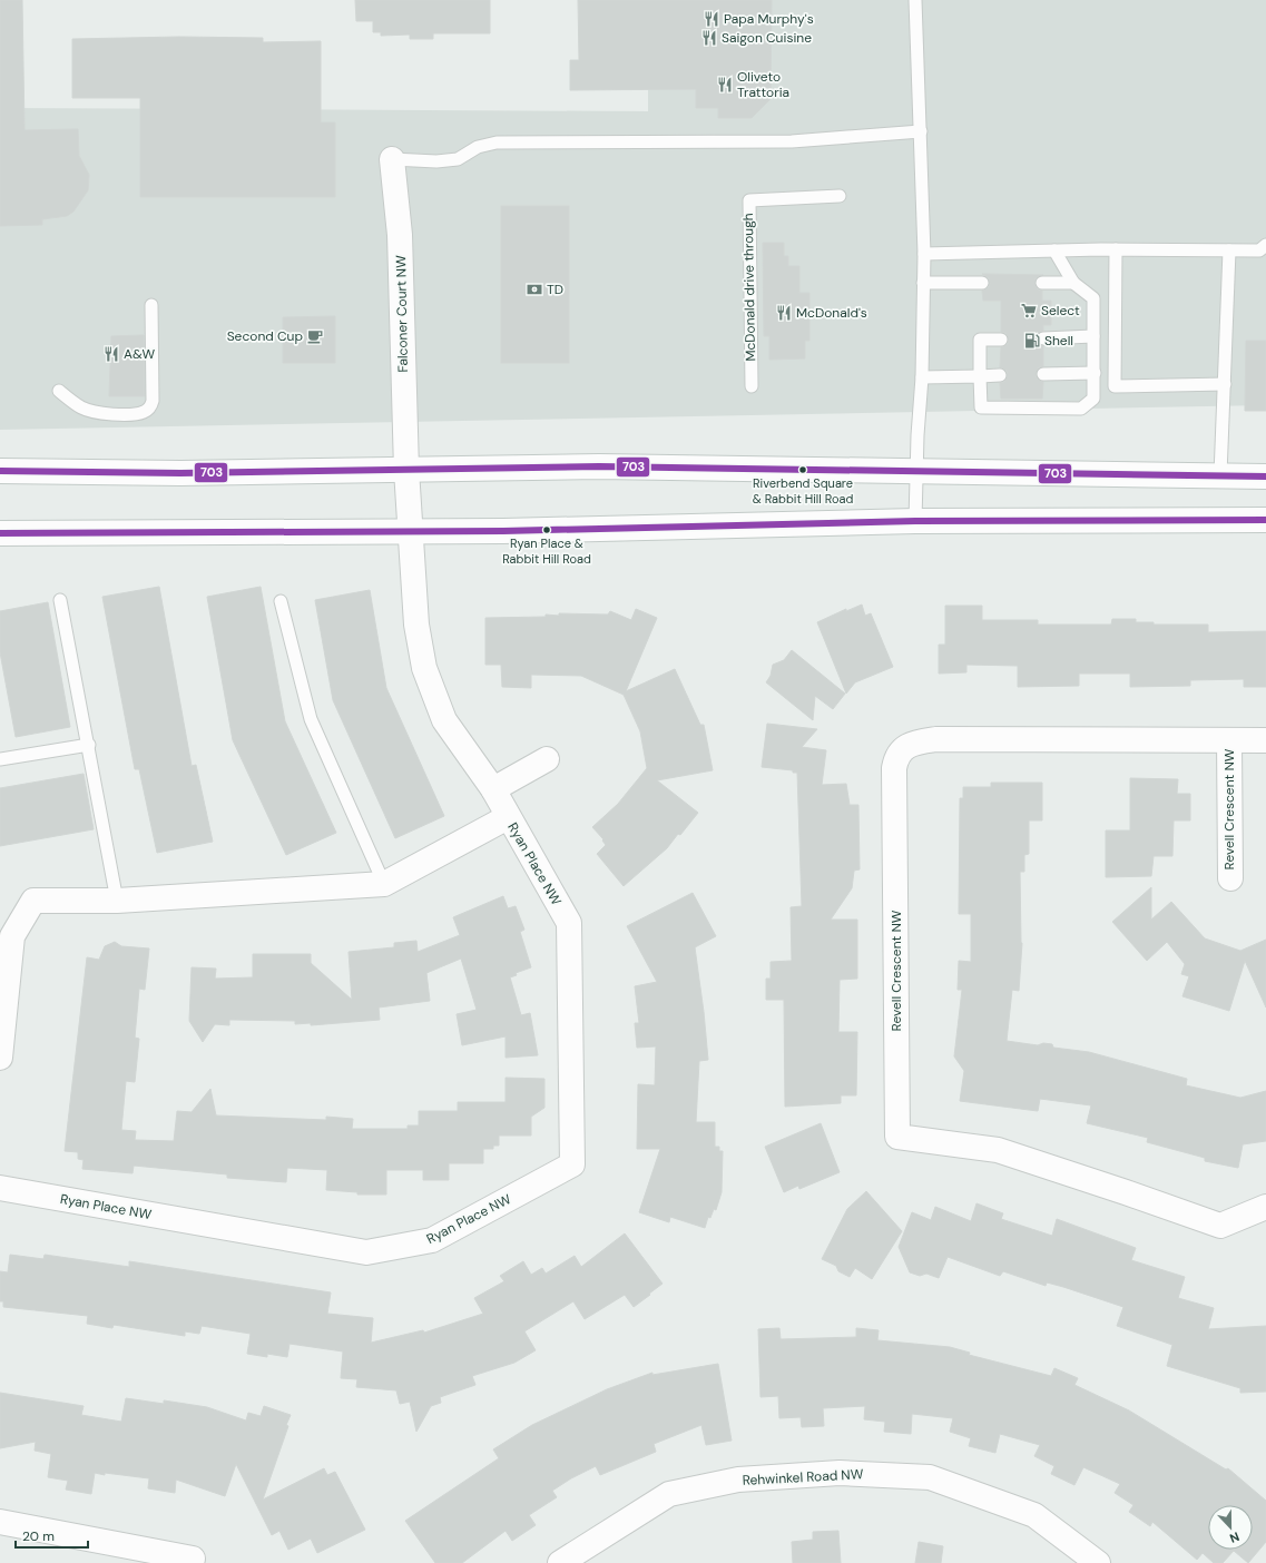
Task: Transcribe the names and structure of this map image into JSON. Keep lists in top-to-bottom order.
{
  "streets": {
    "street": [
      "Falconer Court NW",
      "Revell Crescent NW",
      "Ryan Place NW",
      "Rehwinkel Road NW"
    ],
    "lane": ["McDonald drive through"]
  },
  "crossings": [
    ["Falconer Court NW", "Ryan Place NW"]
  ],
  "places": {
    "restaurant": [
      "Papa Murphy's",
      "Saigon Cuisine",
      "Oliveto Trattoria",
      "McDonald's",
      "A&W"
    ],
    "bank": ["TD"],
    "supermarket": ["Select"],
    "cafe": ["Second Cup"],
    "fuel station": ["Shell"],
    "other": ["Riverbend Square & Rabbit Hill Road", "Ryan Place & Rabbit Hill Road"]
  },
  "lines": ["transit line 703"],
  "scale_bar": "20 m",
  "north": "bottom"
}
